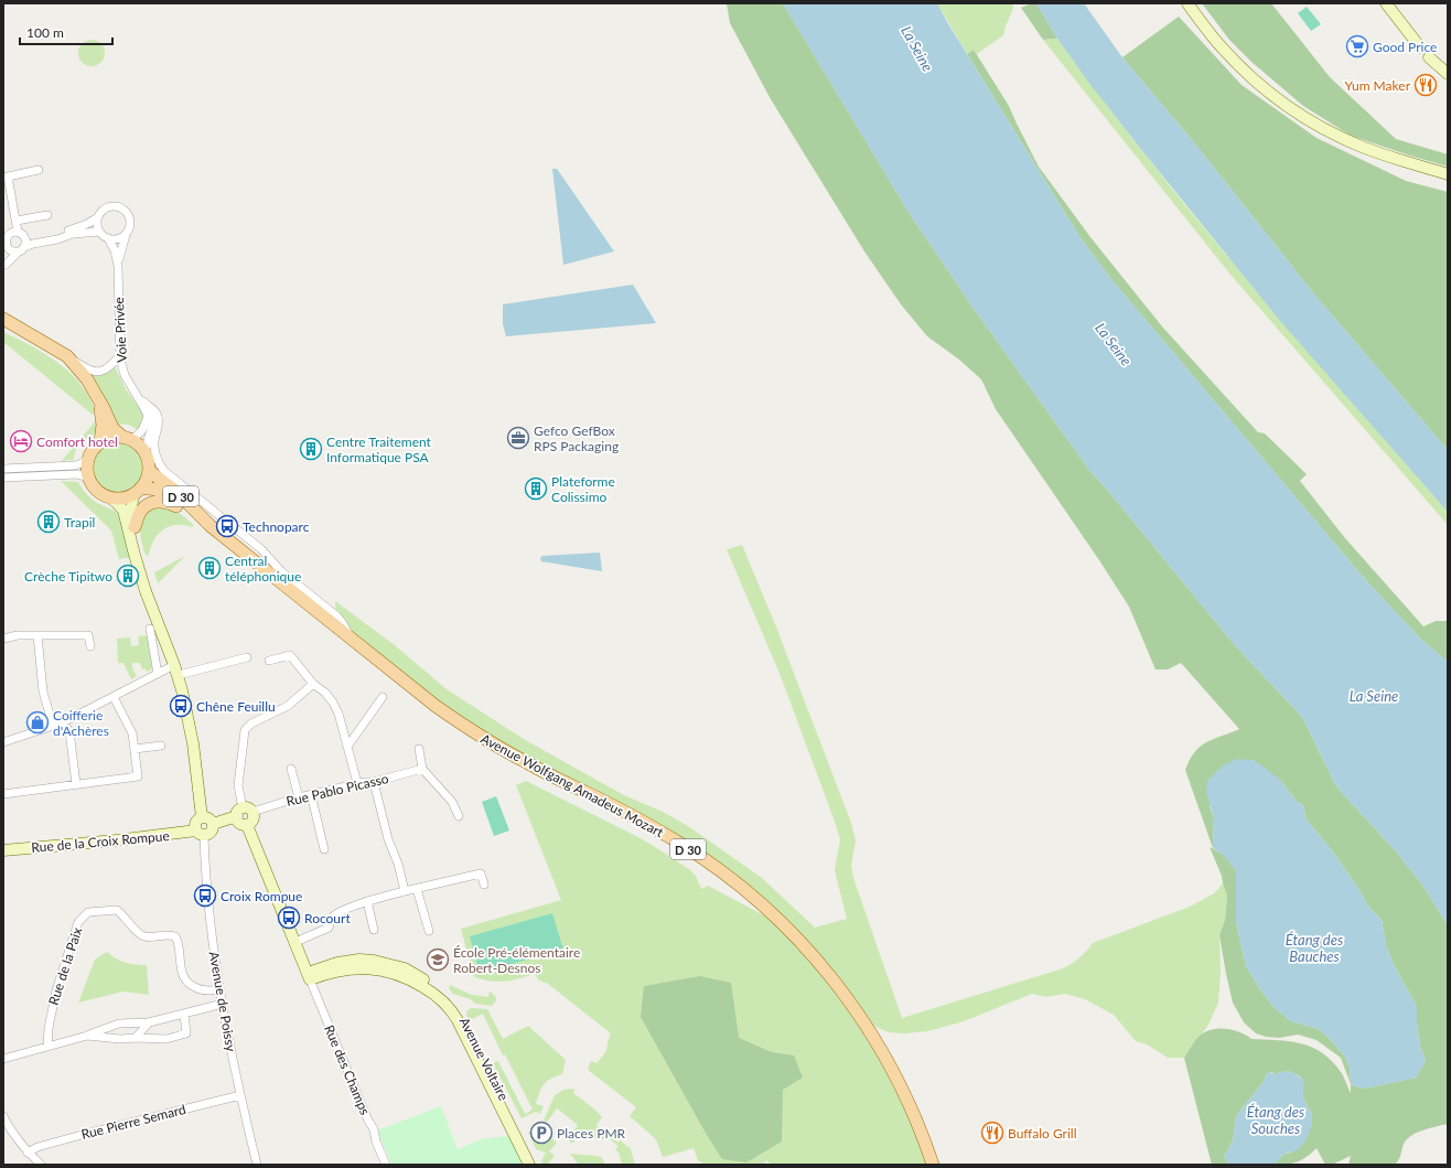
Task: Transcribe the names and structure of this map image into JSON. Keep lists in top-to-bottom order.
{
  "streets": {
    "main road": ["D 30", "Avenue Wolfgang Amadeus Mozart"],
    "street": [
      "Voie Privée",
      "Rue Pablo Picasso",
      "Rue de la Croix Rompue",
      "Rue de la Paix",
      "Avenue de Poissy",
      "Avenue Voltaire",
      "Rue des Champs",
      "Rue Pierre Semard"
    ]
  },
  "crossings": [
    ["D 30", "Avenue Wolfgang Amadeus Mozart"],
    ["Rue de la Croix Rompue", "Avenue de Poissy"],
    ["Rue de la Paix", "Avenue de Poissy"],
    ["Avenue de Poissy", "Rue Pierre Semard"],
    ["Avenue Voltaire", "Rue des Champs"]
  ],
  "water": ["La Seine", "Étang des Bauches", "Étang des Souches"],
  "places": {
    "supermarket": ["Good Price"],
    "restaurant": ["Yum Maker", "Buffalo Grill"],
    "office": ["Gefco GefBox RPS Packaging"],
    "hotel": ["Comfort hotel"],
    "building": [
      "Centre Traitement Informatique PSA",
      "Plateforme Colissimo",
      "Trapil",
      "Central téléphonique",
      "Crèche Tipitwo"
    ],
    "bus stop": [
      "Technoparc",
      "Chêne Feuillu",
      "Croix Rompue",
      "Rocourt"
    ],
    "shop": ["Coifferie d'Achères"],
    "school or university": ["École Pré-élémentaire Robert-Desnos"],
    "parking": ["Places PMR"]
  },
  "scale_bar": "100 m"
}
